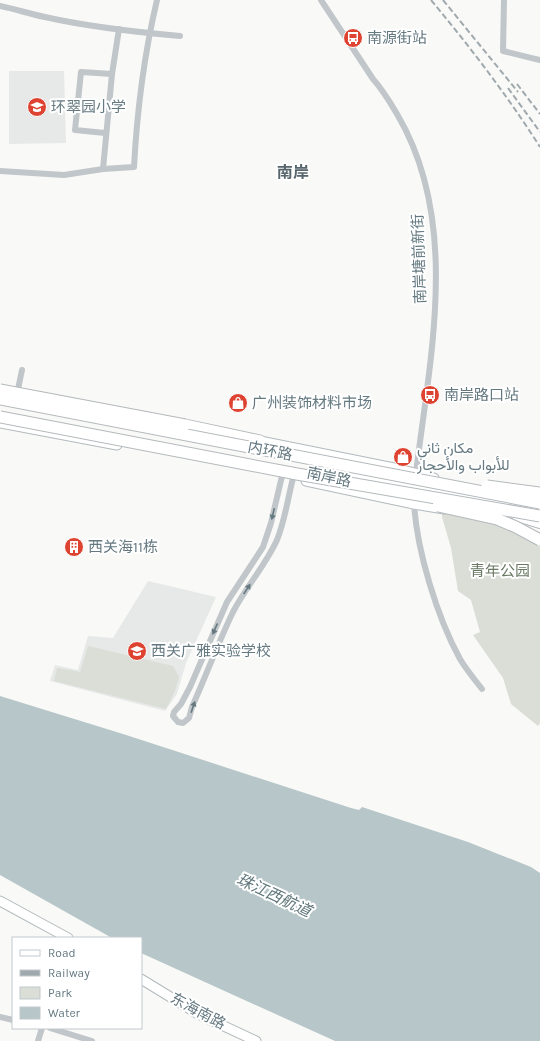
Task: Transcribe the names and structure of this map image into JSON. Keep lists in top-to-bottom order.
{
  "streets": {
    "highway": ["内环路"],
    "main road": ["南岸路", "东海南路"],
    "street": ["南岸塘前新街"]
  },
  "crossings": [
    ["内环路", "南岸路"]
  ],
  "districts": ["南岸"],
  "water": ["珠江西航道"],
  "parks": ["青年公园"],
  "places": {
    "bus stop": ["南源街站", "南岸路口站"],
    "school or university": ["环翠园小学", "西关广雅实验学校"],
    "shop": ["广州装饰材料市场", "مكان ثاني للأبواب والأحجار"],
    "building": ["西关海11栋"]
  },
  "legend": [
    "Road",
    "Railway",
    "Park",
    "Water"
  ]
}
